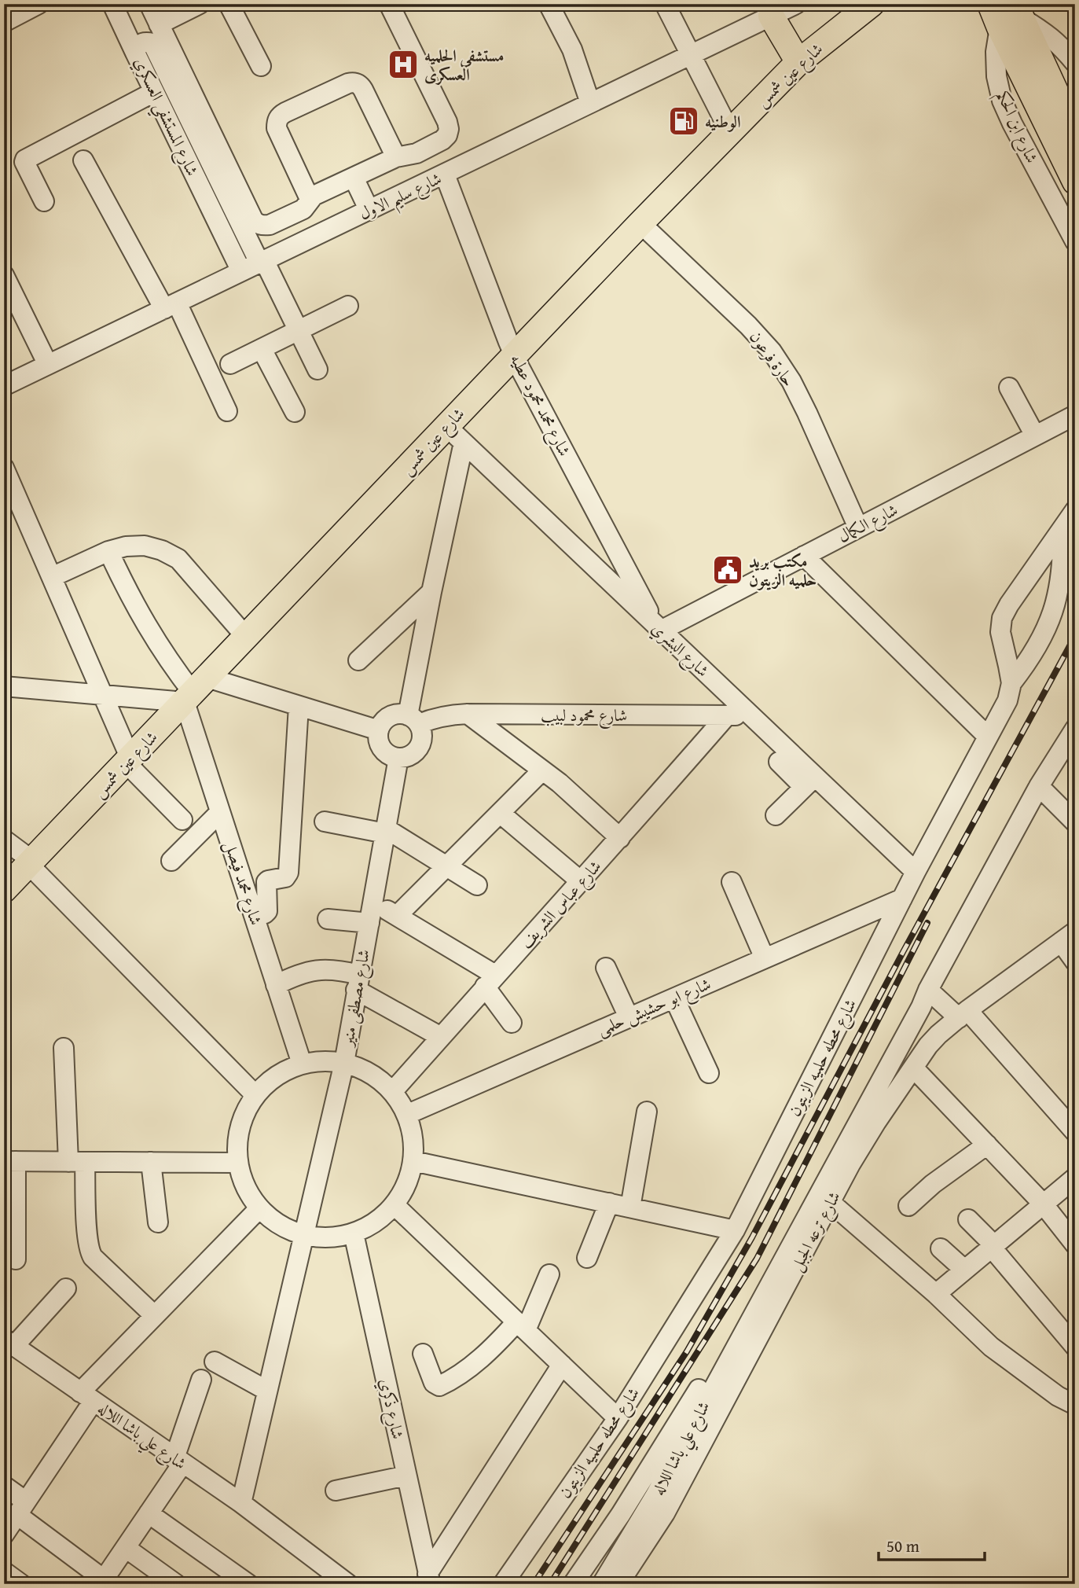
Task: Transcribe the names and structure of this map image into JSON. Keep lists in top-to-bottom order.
{
  "streets": {
    "main road": ["شارع عين شمس"],
    "street": [
      "شارع المستشفي العسكري",
      "شارع ابن الحكم",
      "شارع سليم الاول",
      "حارة فرعون",
      "شارع محمد محمود عطيه",
      "شارع الكمال",
      "شارع البشري",
      "شارع محمود لبيب",
      "شارع محمد فيصل",
      "شارع عباس الشريف",
      "شارع مصطفى منير",
      "شارع ابو حشيش حلمى",
      "شارع محطه حلميه الزيتون",
      "شارع ترعه الجبل",
      "شارع ذكري",
      "شارع علي باشا اللاله"
    ]
  },
  "crossings": [
    ["شارع عين شمس", "حارة فرعون"],
    ["شارع عين شمس", "شارع محمد محمود عطيه"],
    ["شارع عين شمس", "شارع البشري"],
    ["شارع عين شمس", "شارع محمد فيصل"],
    ["شارع المستشفي العسكري", "شارع سليم الاول"],
    ["شارع سليم الاول", "شارع محمد محمود عطيه"],
    ["حارة فرعون", "شارع الكمال"],
    ["شارع محمد محمود عطيه", "شارع الكمال"],
    ["شارع محمد محمود عطيه", "شارع البشري"],
    ["شارع الكمال", "شارع البشري"],
    ["شارع البشري", "شارع محمود لبيب"],
    ["شارع البشري", "شارع محطه حلميه الزيتون"],
    ["شارع محمود لبيب", "شارع عباس الشريف"],
    ["شارع محمود لبيب", "شارع مصطفى منير"],
    ["شارع مصطفى منير", "شارع علي باشا اللاله"],
    ["شارع ابو حشيش حلمى", "شارع محطه حلميه الزيتون"],
    ["شارع ترعه الجبل", "شارع علي باشا اللاله"]
  ],
  "places": {
    "hospital": ["مستشفى الحلميه العسكرى"],
    "fuel station": ["الوطنيه"],
    "public building": ["مكتب بريد حلميه الزيتون"]
  },
  "scale_bar": "50 m"
}
